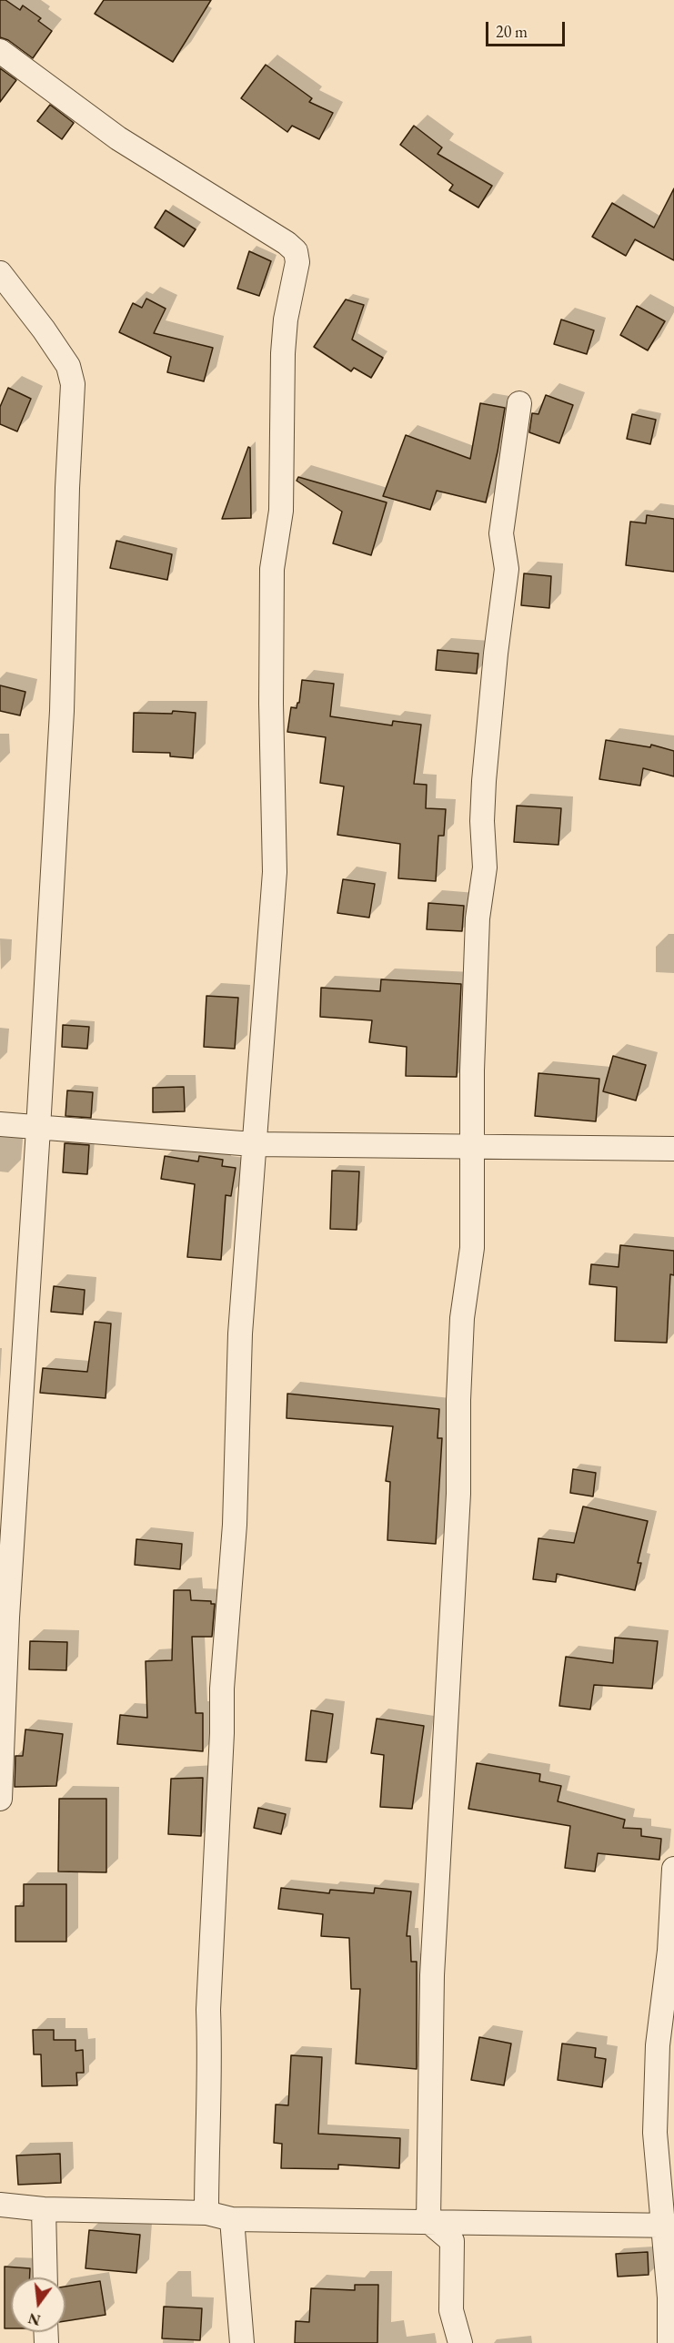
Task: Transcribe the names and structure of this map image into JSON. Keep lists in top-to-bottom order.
{
  "scale_bar": "20 m",
  "north": "bottom"
}
